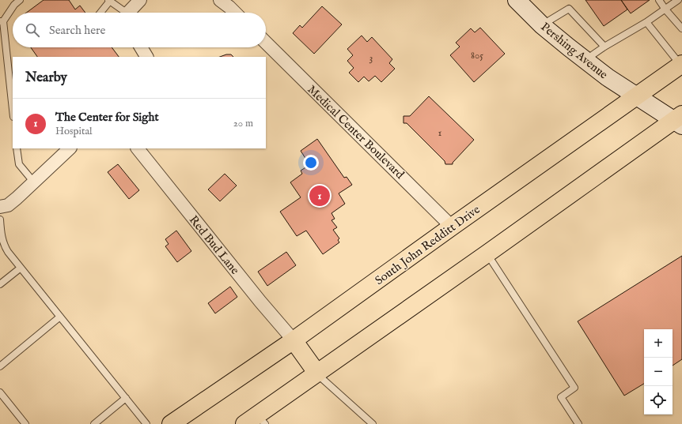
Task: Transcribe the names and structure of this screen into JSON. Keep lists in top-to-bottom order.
{
  "streets": {
    "highway": ["South John Redditt Drive"],
    "street": ["Pershing Avenue", "Medical Center Boulevard", "Red Bud Lane"]
  },
  "crossings": [
    ["Pershing Avenue", "South John Redditt Drive"],
    ["Medical Center Boulevard", "South John Redditt Drive"],
    ["Red Bud Lane", "South John Redditt Drive"]
  ],
  "house_numbers": ["805", "3", "1"],
  "page": {
    "search": "Search here",
    "heading": "Nearby",
    "list": [
      {
        "mark": "1",
        "name": "The Center for Sight",
        "note": "Hospital",
        "value": "20 m"
      }
    ],
    "pins": "1",
    "map_buttons": ["+", "−"]
  }
}
